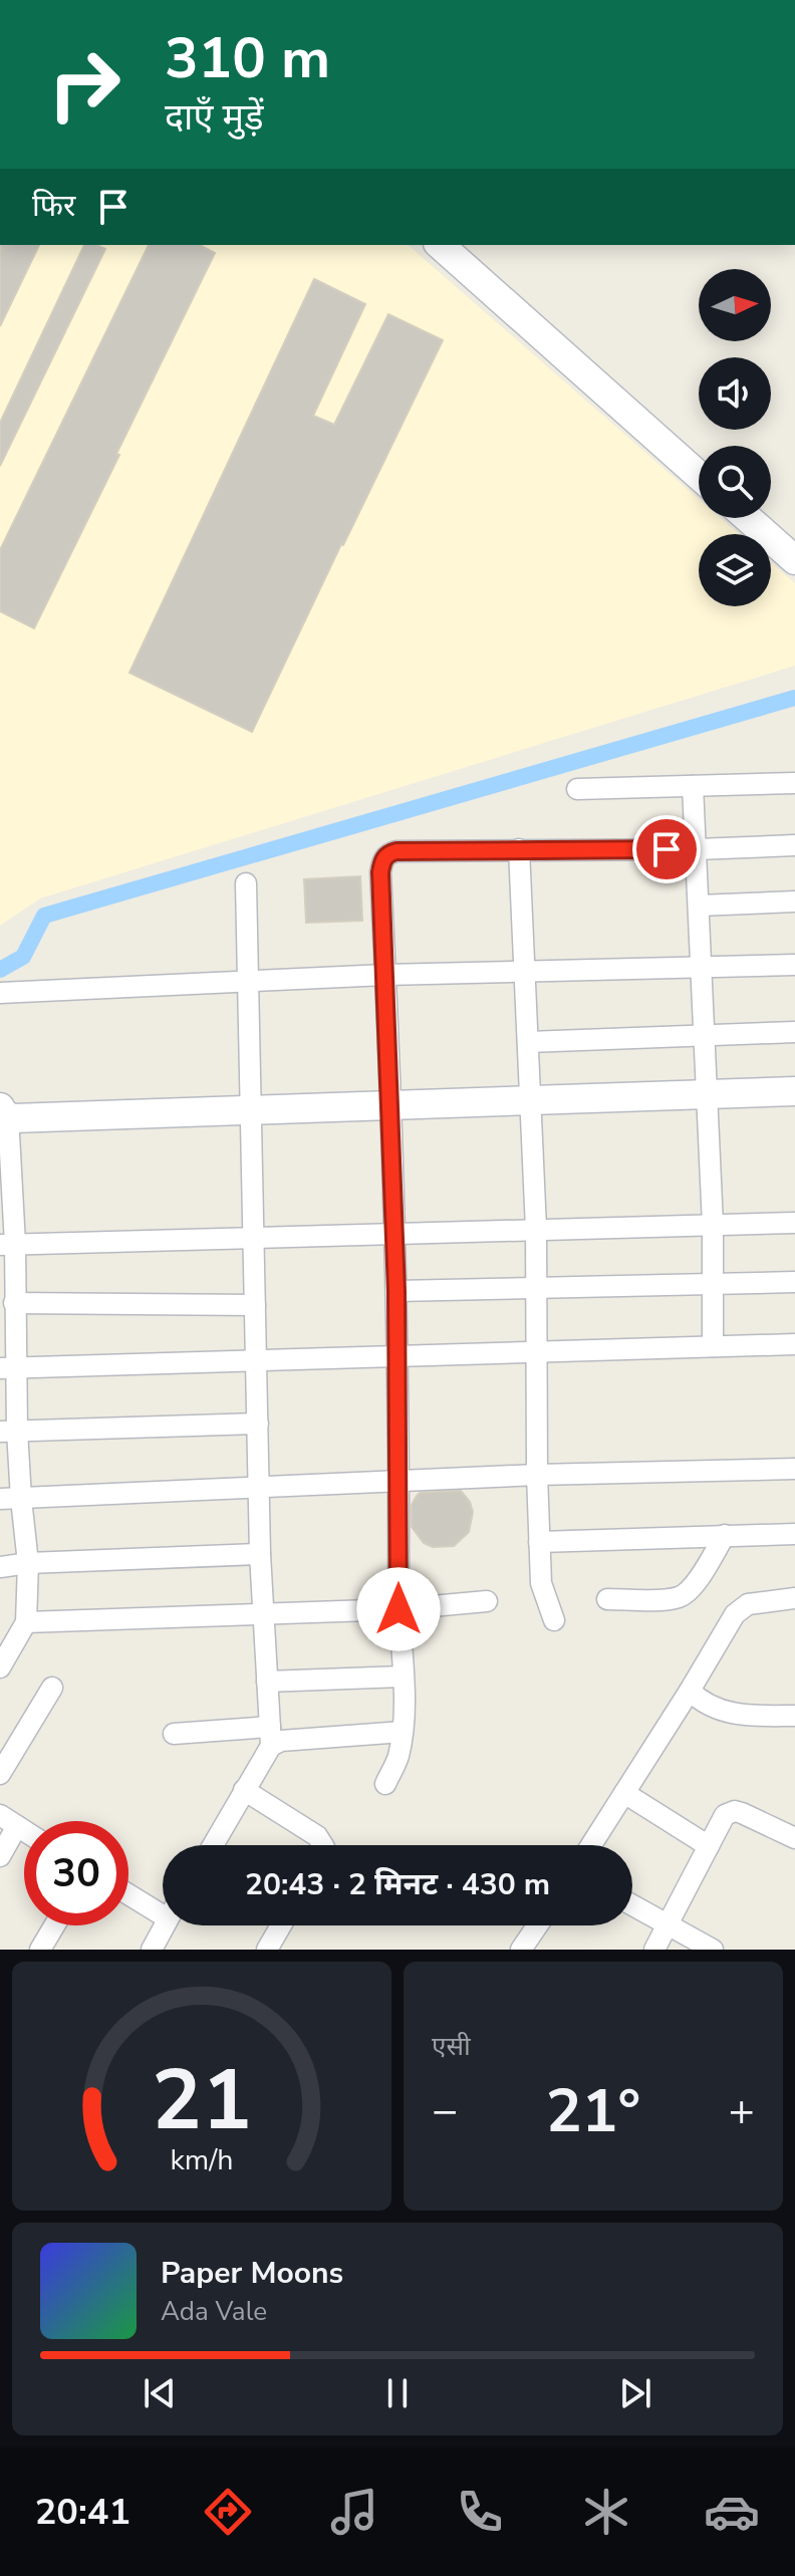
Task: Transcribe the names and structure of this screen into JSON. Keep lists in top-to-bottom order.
{
  "north": "right",
  "page": {
    "turn": ["310 m", "दाएँ मुड़ें"],
    "then": "फिर",
    "limit": "30",
    "trip": "20:43 · 2 मिनट · 430 m",
    "tile": "एसी",
    "heat": ["−", "21°", "+"],
    "song": ["Paper Moons", "Ada Vale"],
    "tabs": "20:41",
    "gauge": ["21", "km/h"]
  }
}
